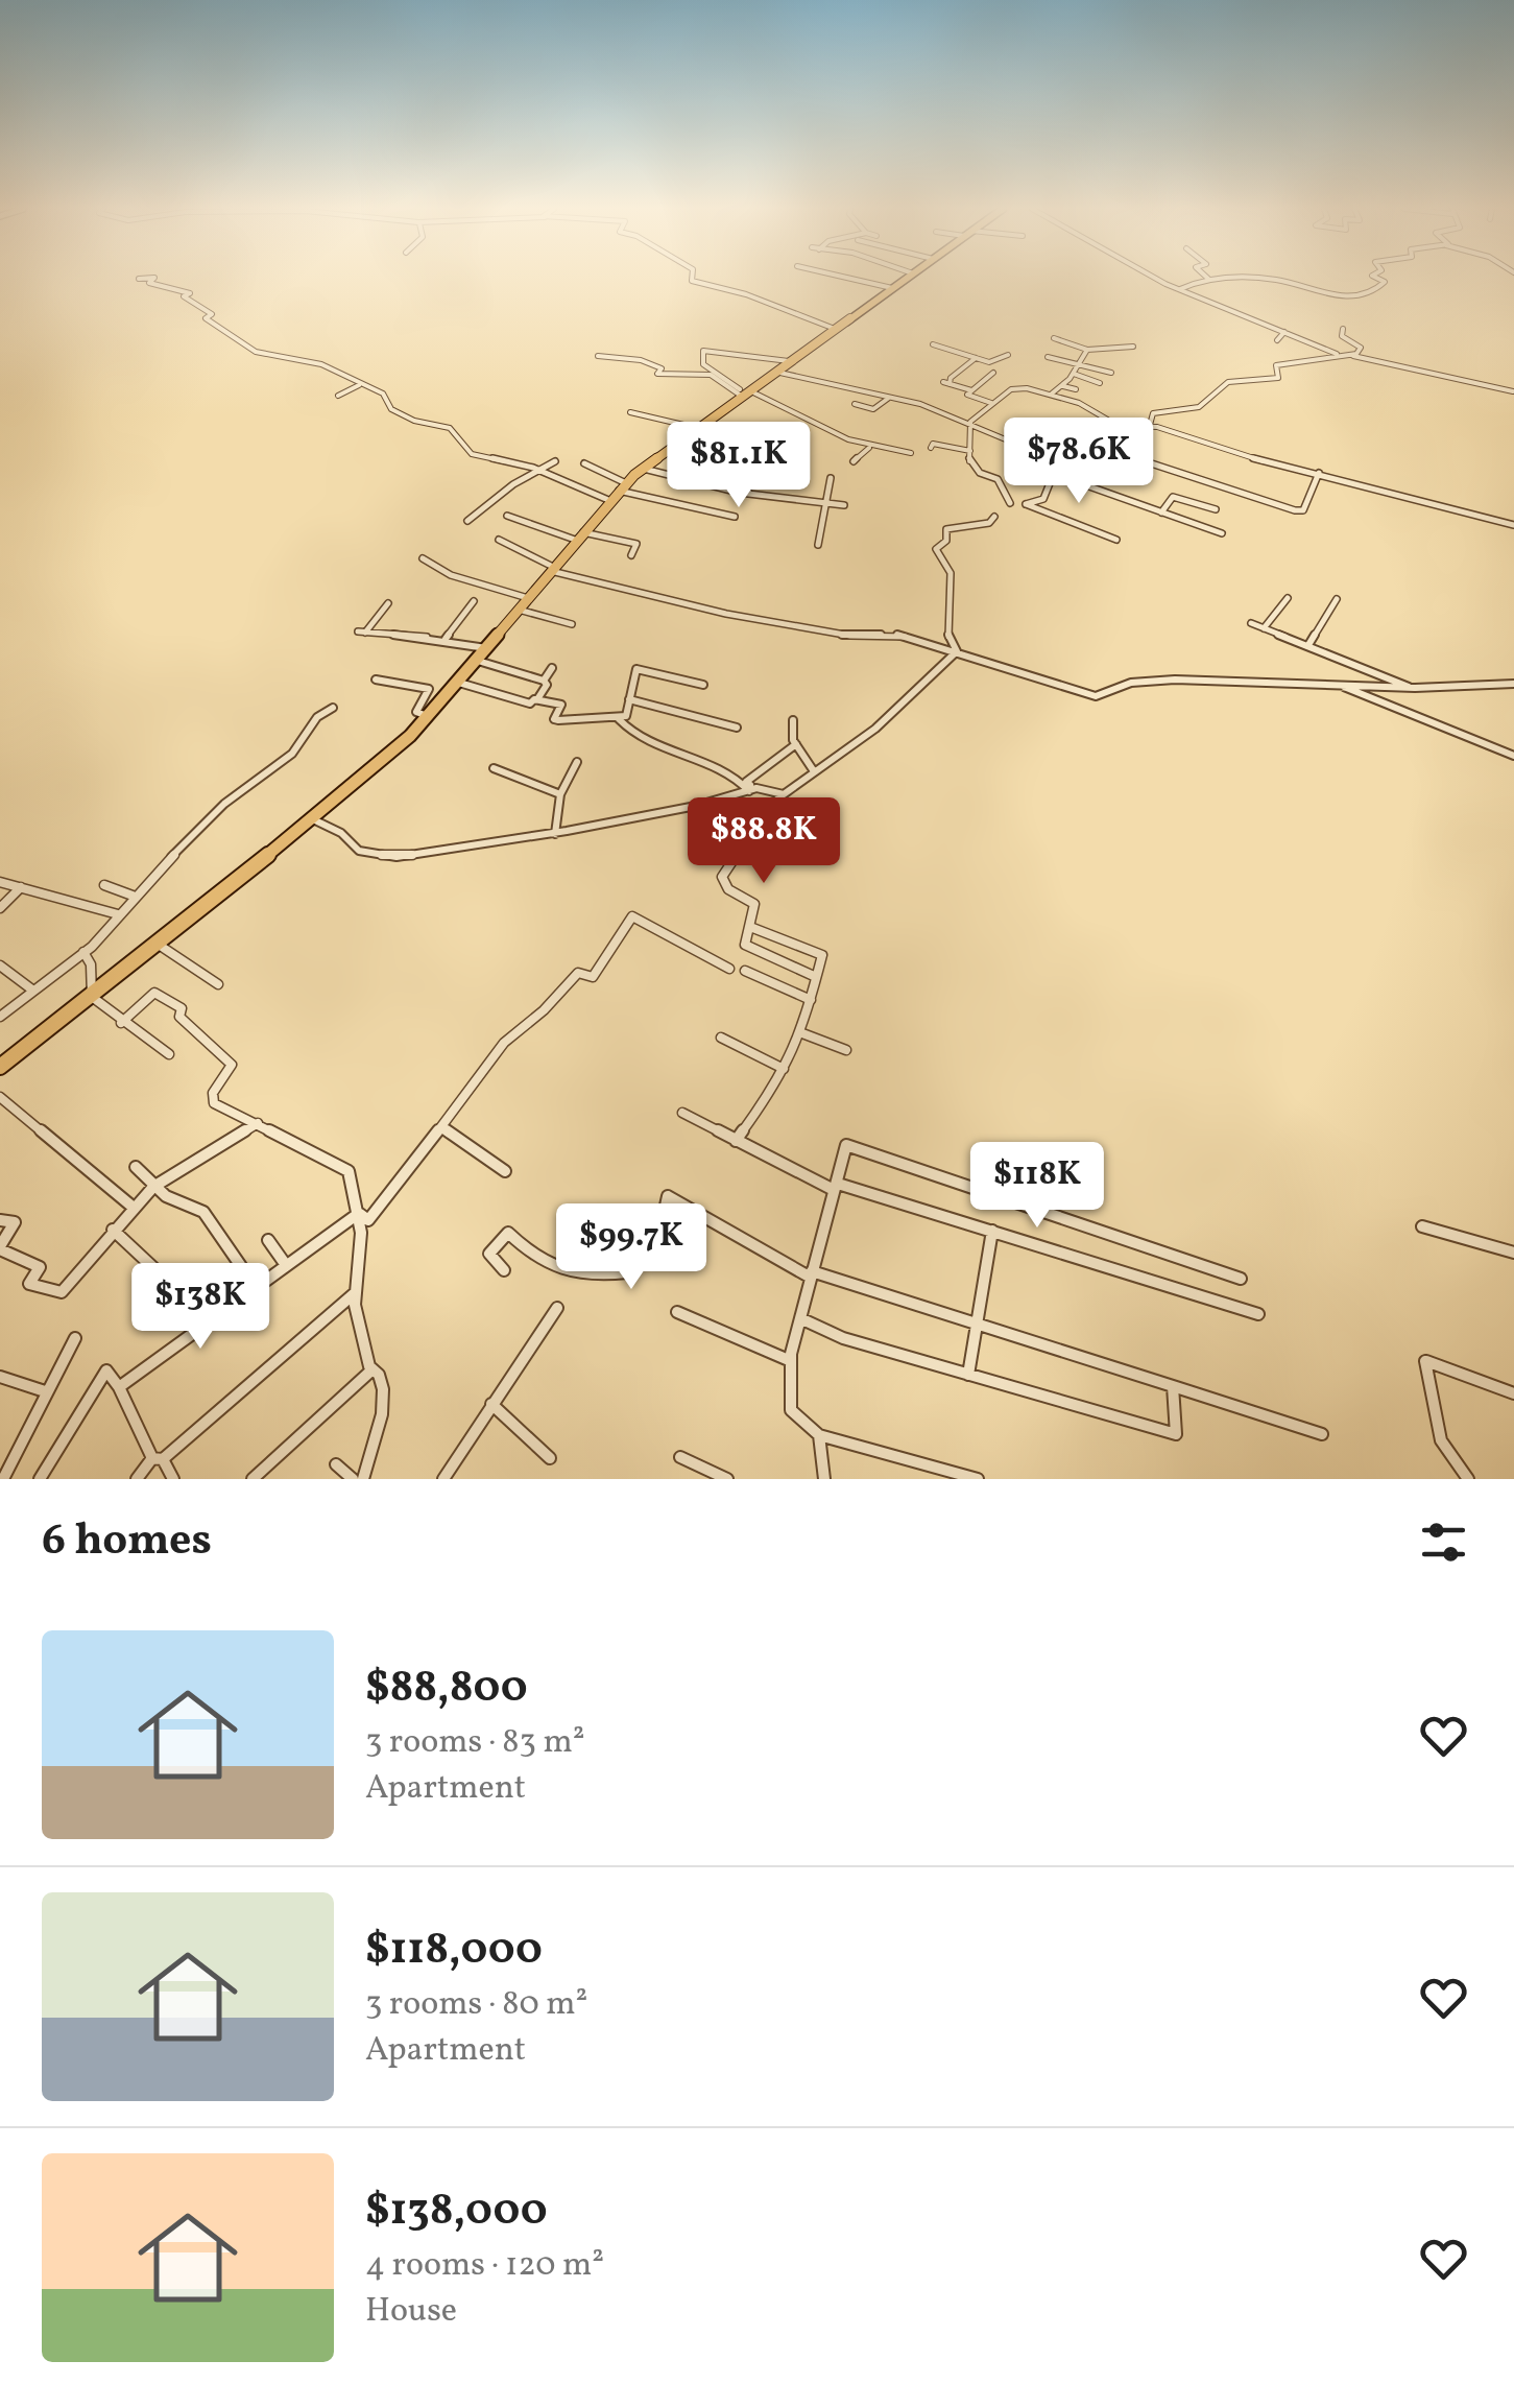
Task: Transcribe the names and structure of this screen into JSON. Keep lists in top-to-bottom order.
{
  "page": {
    "price": [
      "$78.6K",
      "$81.1K",
      "$88.8K",
      "$118K",
      "$99.7K",
      "$138K"
    ],
    "heading": "6 homes",
    "list": [
      {
        "name": "$88,800",
        "note": "3 rooms · 83 m² · Apartment"
      },
      {
        "name": "$118,000",
        "note": "3 rooms · 80 m² · Apartment"
      },
      {
        "name": "$138,000",
        "note": "4 rooms · 120 m² · House"
      }
    ]
  }
}
